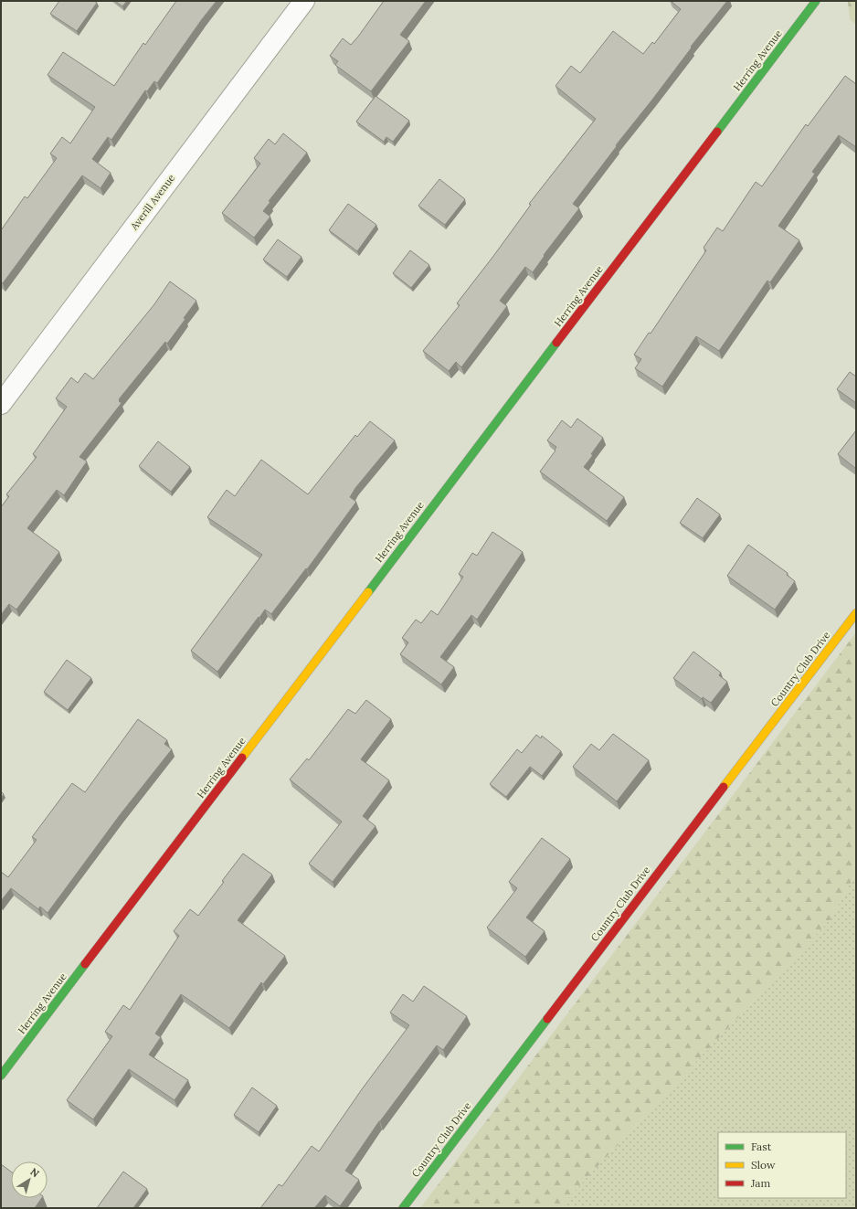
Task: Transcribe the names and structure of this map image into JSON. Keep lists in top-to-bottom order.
{
  "streets": {
    "street": ["Herring Avenue", "Averill Avenue", "Country Club Drive"]
  },
  "legend": ["Fast", "Slow", "Jam"],
  "north": "top right"
}
